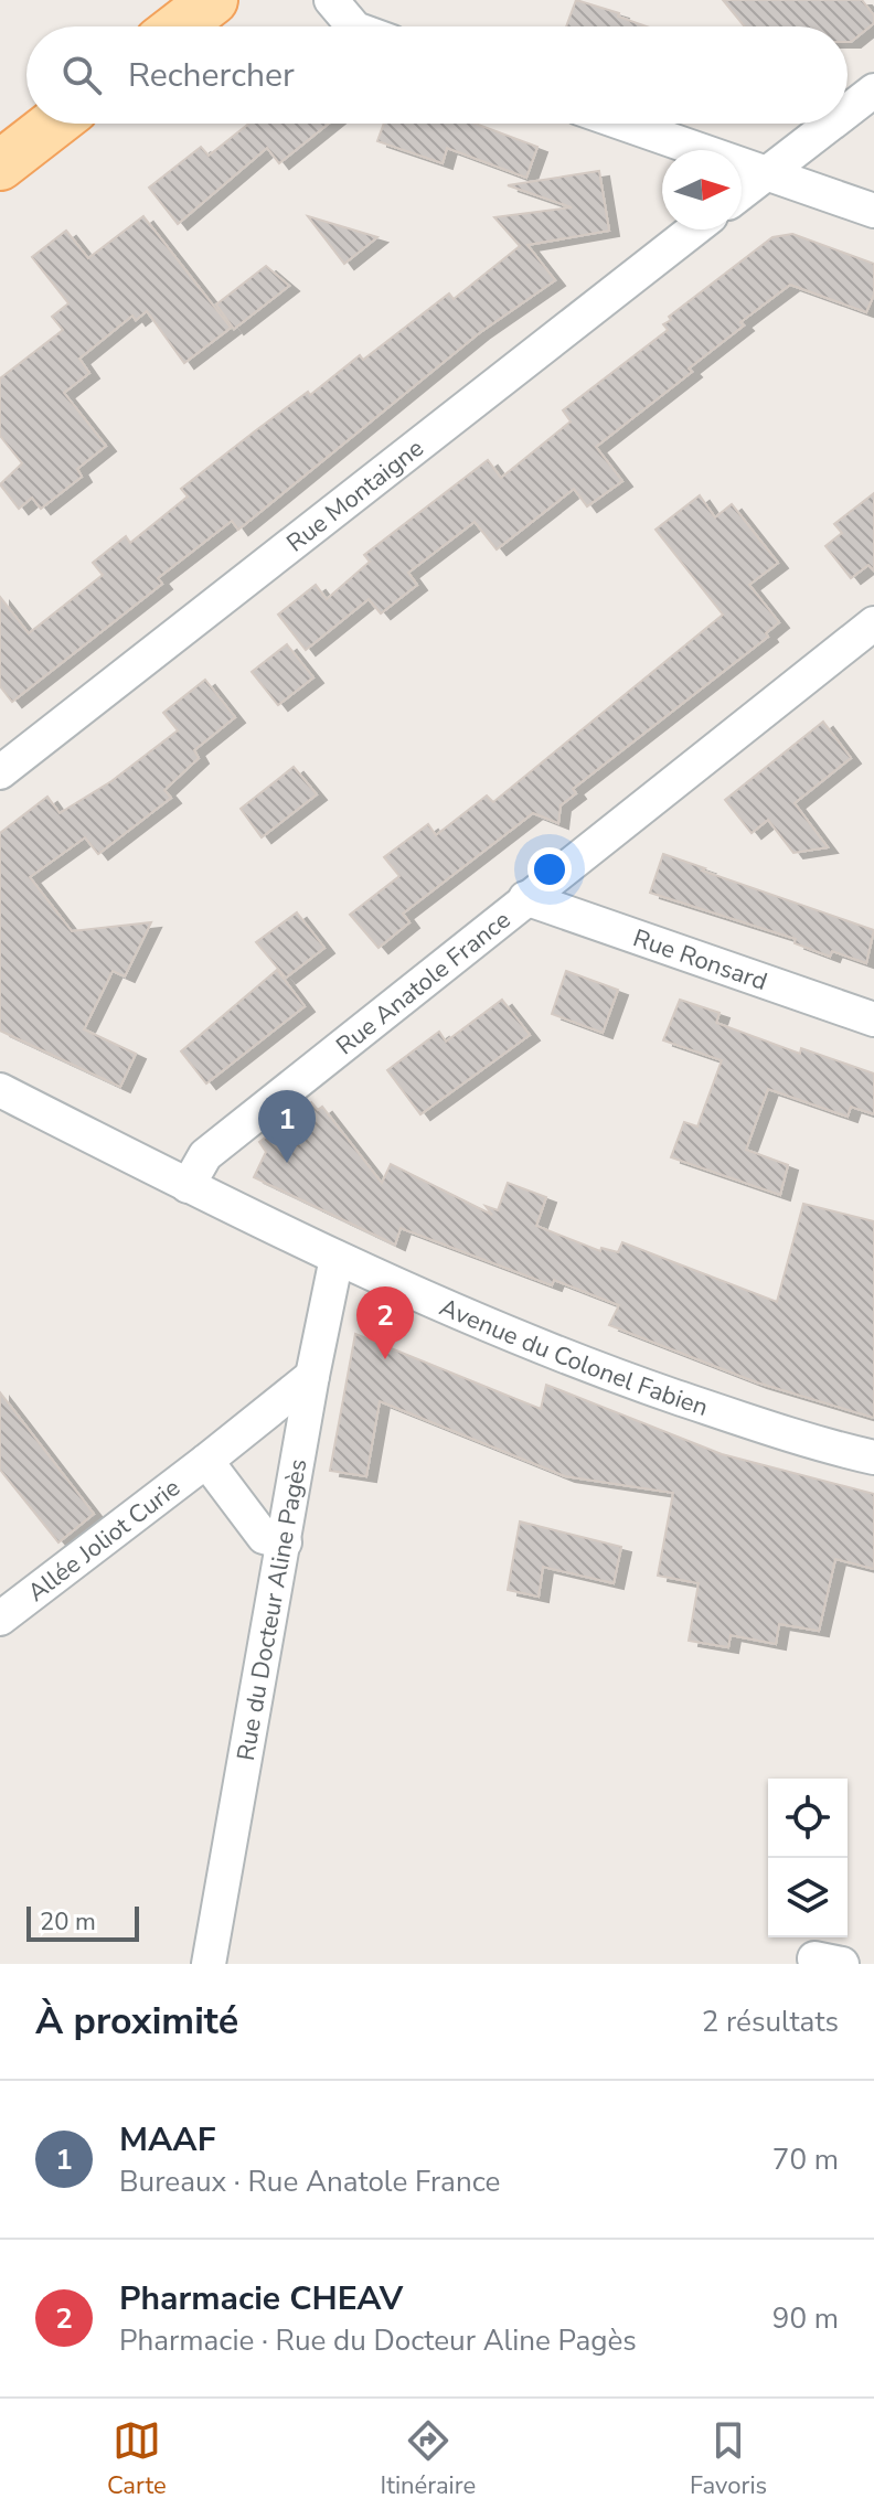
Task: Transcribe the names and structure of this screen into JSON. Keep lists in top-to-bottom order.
{
  "streets": {
    "street": [
      "Rue Montaigne",
      "Rue Ronsard",
      "Rue Anatole France",
      "Avenue du Colonel Fabien",
      "Allée Joliot Curie",
      "Rue du Docteur Aline Pagès"
    ]
  },
  "crossings": [
    ["Rue Ronsard", "Rue Anatole France"],
    ["Rue Anatole France", "Avenue du Colonel Fabien"],
    ["Avenue du Colonel Fabien", "Rue du Docteur Aline Pagès"],
    ["Allée Joliot Curie", "Rue du Docteur Aline Pagès"]
  ],
  "scale_bar": "20 m",
  "north": "right",
  "page": {
    "search": "Rechercher",
    "pins": ["1", "2"],
    "scale": "20 m",
    "heading": ["À proximité", "2 résultats"],
    "list": [
      {
        "mark": "1",
        "name": "MAAF",
        "note": "Bureaux · Rue Anatole France",
        "value": "70 m"
      },
      {
        "mark": "2",
        "name": "Pharmacie CHEAV",
        "note": "Pharmacie · Rue du Docteur Aline Pagès",
        "value": "90 m"
      }
    ],
    "nav": ["Carte", "Itinéraire", "Favoris"]
  }
}
